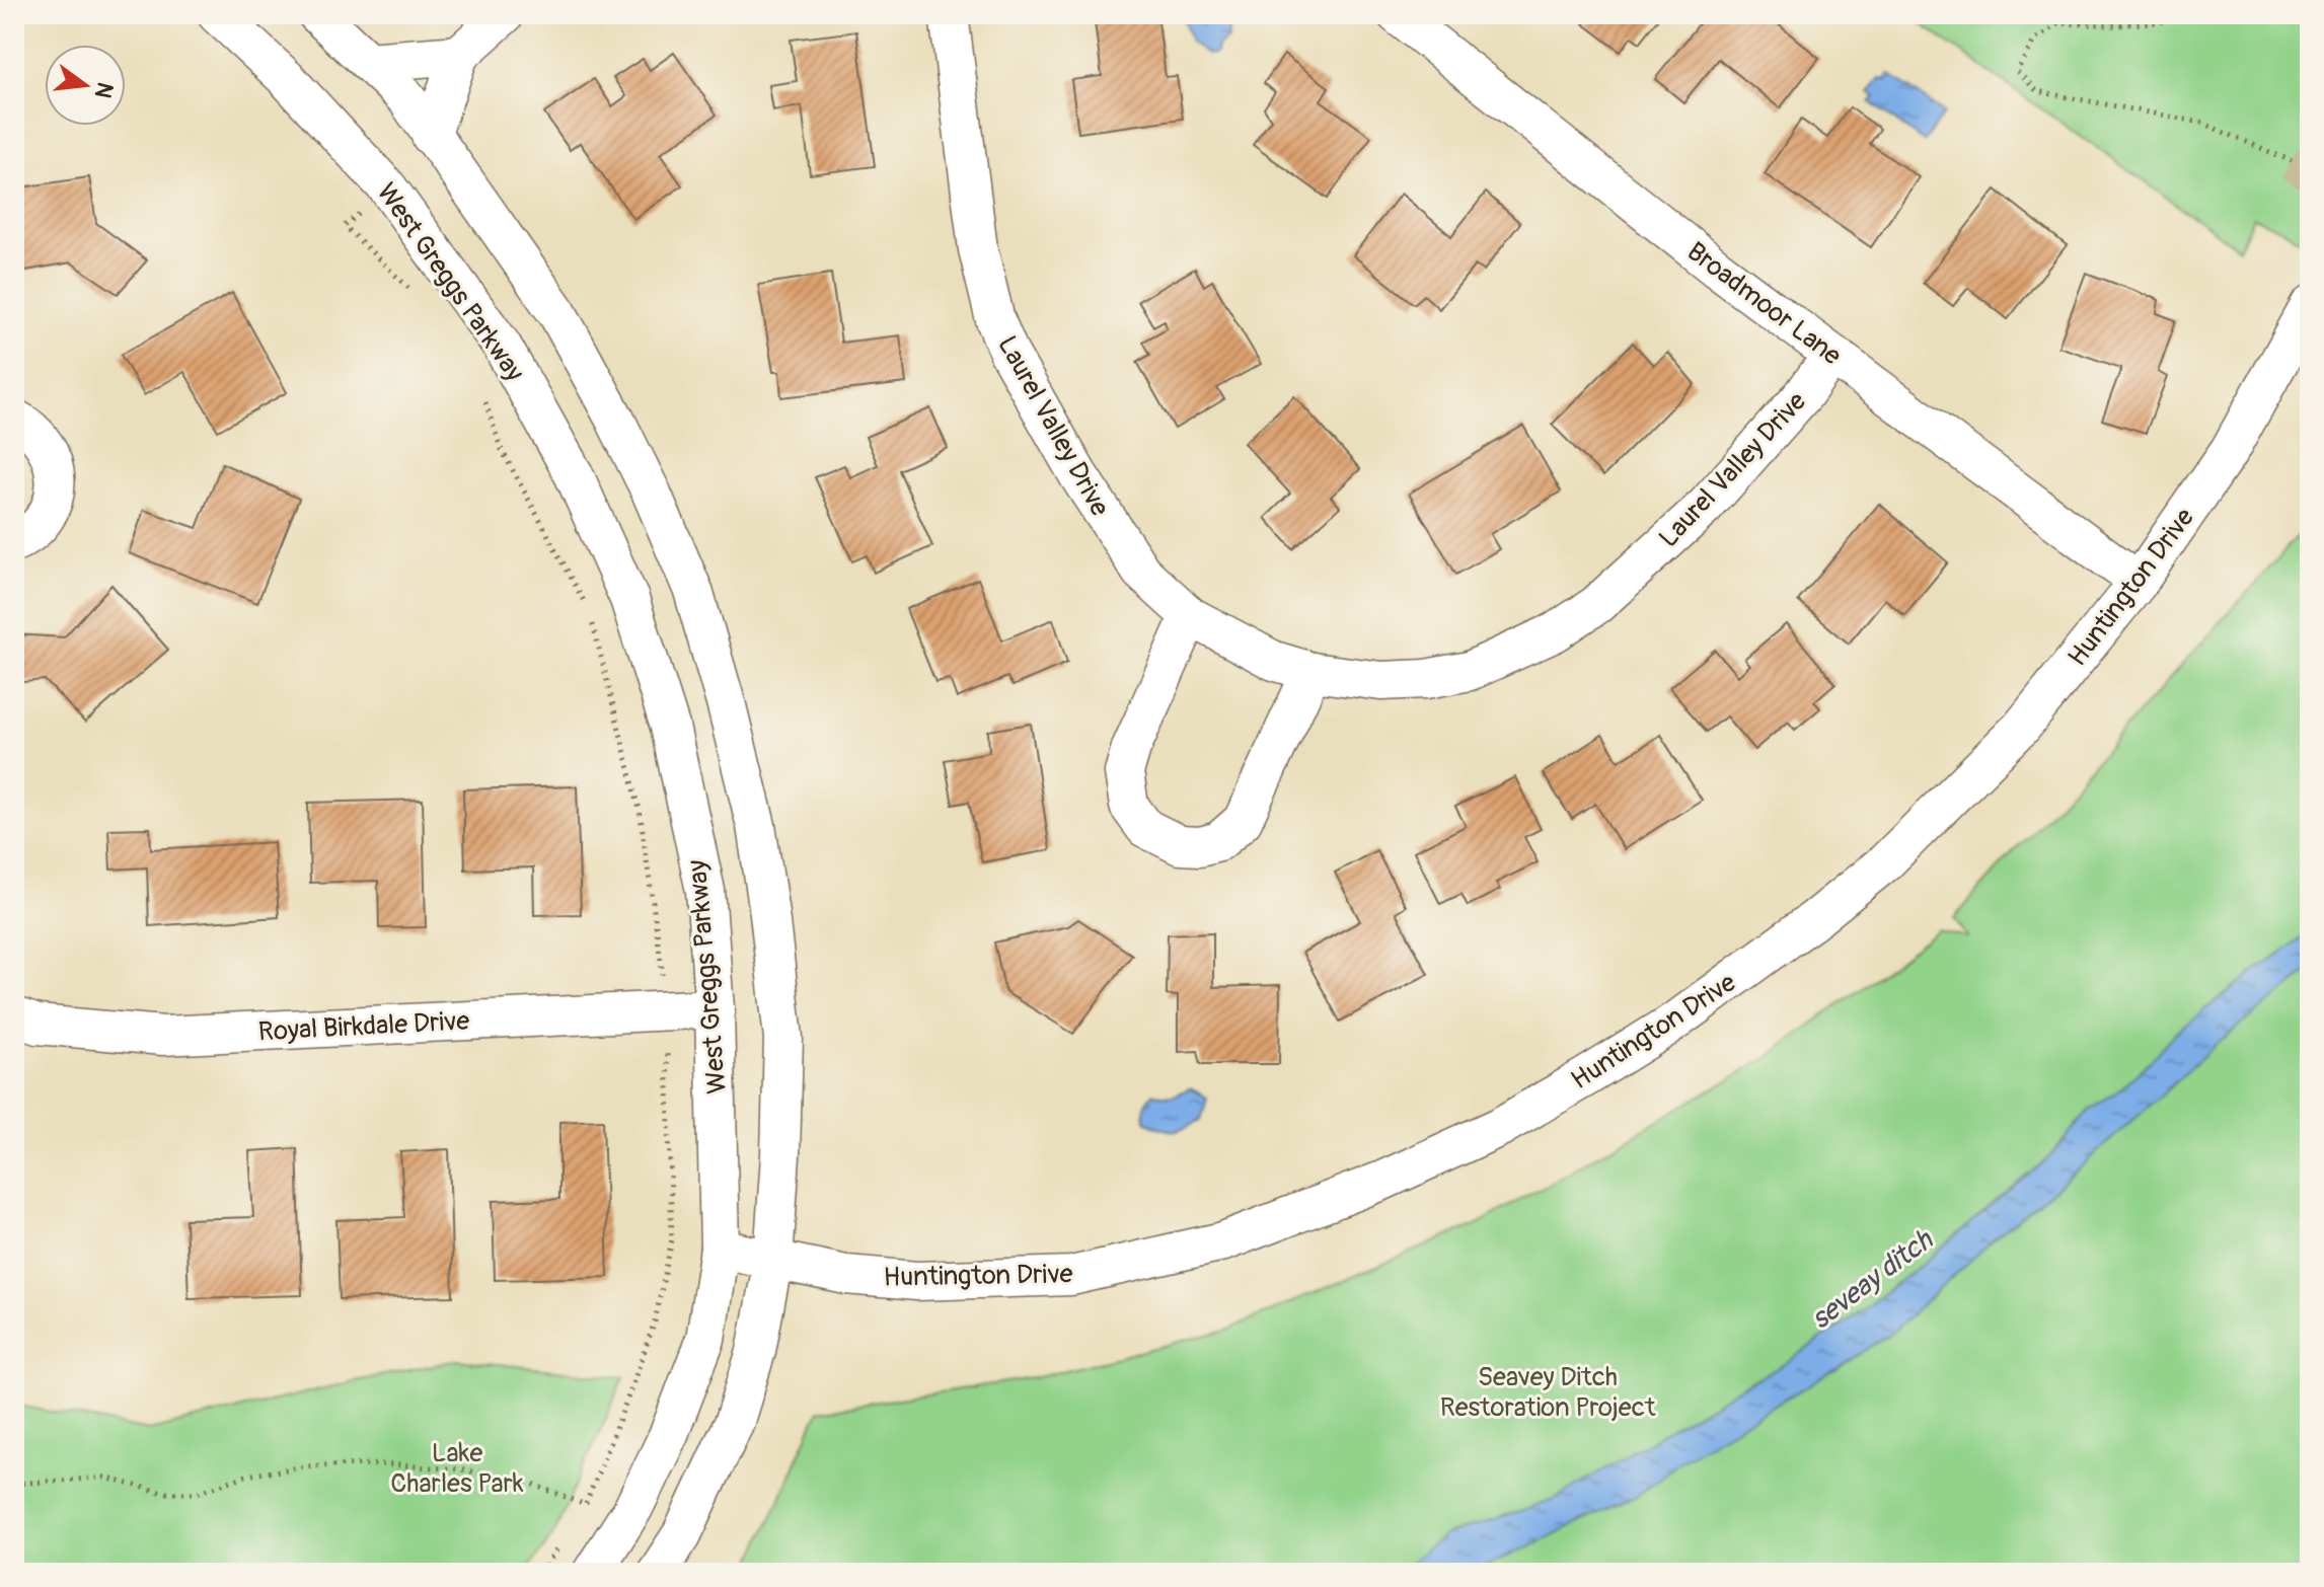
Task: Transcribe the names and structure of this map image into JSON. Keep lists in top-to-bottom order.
{
  "streets": {
    "street": [
      "West Greggs Parkway",
      "Broadmoor Lane",
      "Laurel Valley Drive",
      "Huntington Drive",
      "Royal Birkdale Drive"
    ]
  },
  "crossings": [
    ["West Greggs Parkway", "Huntington Drive"],
    ["West Greggs Parkway", "Royal Birkdale Drive"],
    ["Broadmoor Lane", "Laurel Valley Drive"],
    ["Broadmoor Lane", "Huntington Drive"]
  ],
  "water": ["seveay ditch"],
  "parks": ["Seavey Ditch Restoration Project", "Lake Charles Park"],
  "north": "right"
}
